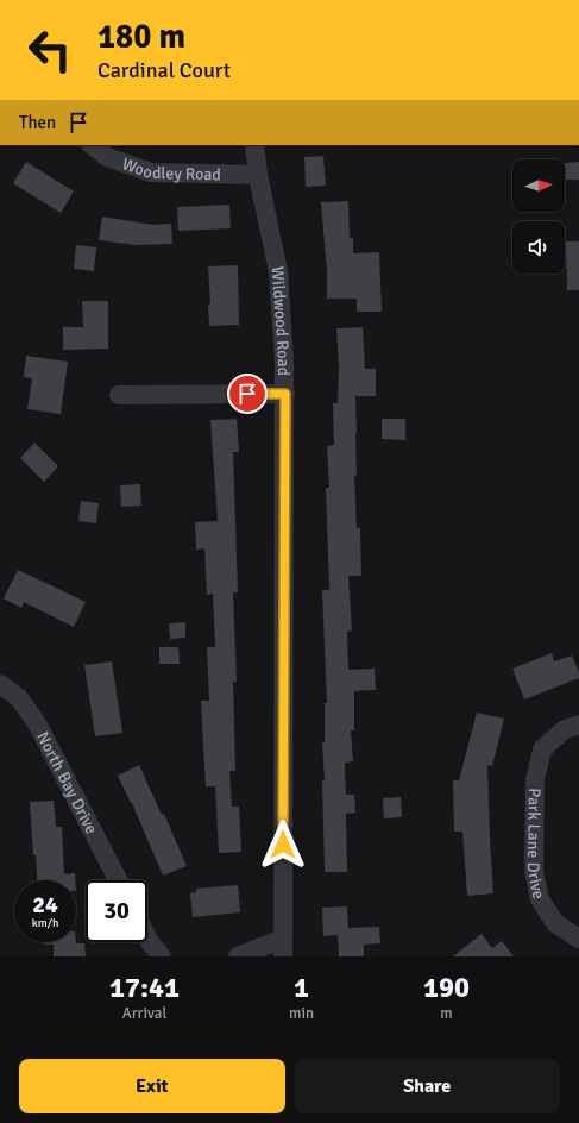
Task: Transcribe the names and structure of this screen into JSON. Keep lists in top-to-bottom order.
{
  "streets": {
    "street": [
      "Woodley Road",
      "Wildwood Road",
      "North Bay Drive",
      "Park Lane Drive"
    ]
  },
  "crossings": [
    ["Woodley Road", "Wildwood Road"]
  ],
  "north": "right",
  "page": {
    "turn": ["180 m", "Cardinal Court"],
    "then": "Then",
    "speed": "24 km/h",
    "limit": "30",
    "eta": [
      "17:41",
      "Arrival",
      "1",
      "min",
      "190",
      "m"
    ],
    "buttons": ["Exit", "Share"]
  }
}
